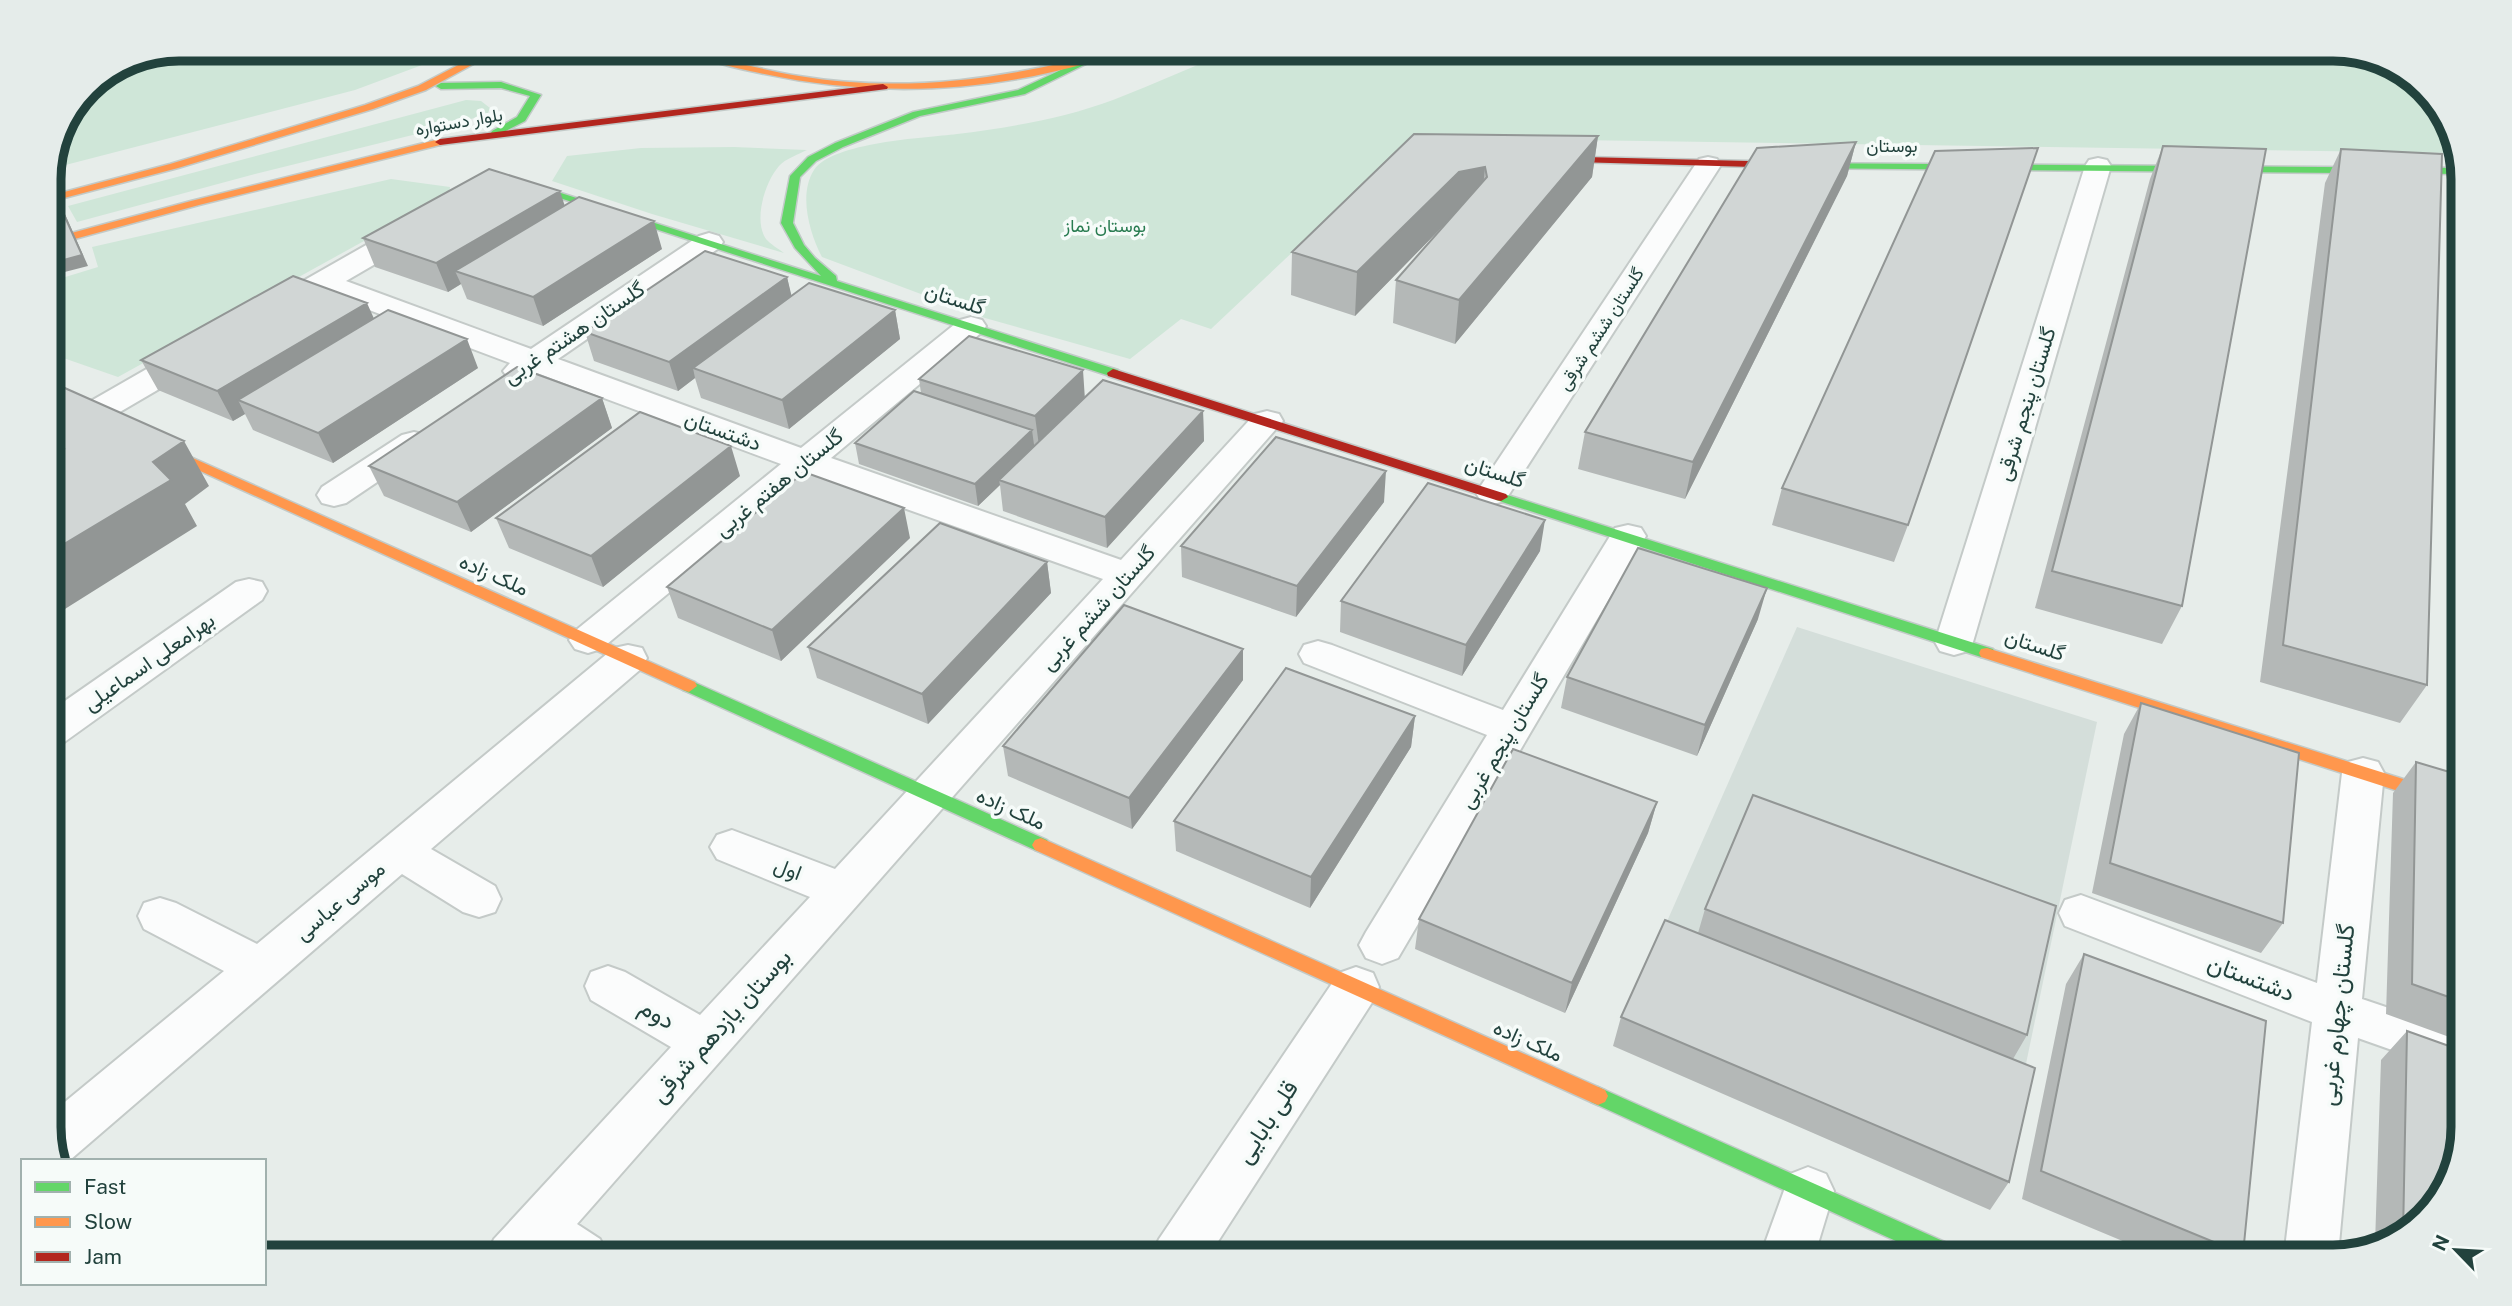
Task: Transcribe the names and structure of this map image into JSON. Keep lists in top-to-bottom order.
{
  "streets": {
    "street": [
      "بلوار دستواره",
      "بوستان",
      "گلستان",
      "گلستان ششم شرقی",
      "گلستان هشتم غربی",
      "گلستان پنجم شرقی",
      "دشتستان",
      "گلستان هفتم غربی",
      "ملک زاده",
      "گلستان ششم غربی",
      "بهرامعلی اسماعیلی",
      "گلستان پنجم غربی",
      "اول",
      "موسی عباسی",
      "دوم",
      "گلستان چهارم غربی",
      "بوستان یازدهم شرقی",
      "قلی بابایی"
    ]
  },
  "crossings": [
    ["بوستان", "گلستان ششم شرقی"],
    ["بوستان", "گلستان پنجم شرقی"],
    ["گلستان", "گلستان ششم شرقی"],
    ["گلستان", "گلستان هشتم غربی"],
    ["گلستان", "گلستان پنجم شرقی"],
    ["گلستان", "گلستان هفتم غربی"],
    ["گلستان", "گلستان ششم غربی"],
    ["گلستان", "گلستان پنجم غربی"],
    ["گلستان", "گلستان چهارم غربی"],
    ["گلستان هشتم غربی", "دشتستان"],
    ["دشتستان", "گلستان هفتم غربی"],
    ["دشتستان", "گلستان ششم غربی"],
    ["دشتستان", "گلستان چهارم غربی"],
    ["گلستان هفتم غربی", "ملک زاده"],
    ["ملک زاده", "گلستان ششم غربی"],
    ["ملک زاده", "موسی عباسی"],
    ["ملک زاده", "بوستان یازدهم شرقی"],
    ["ملک زاده", "قلی بابایی"],
    ["گلستان ششم غربی", "بوستان یازدهم شرقی"],
    ["اول", "بوستان یازدهم شرقی"],
    ["دوم", "بوستان یازدهم شرقی"]
  ],
  "parks": ["بوستان نماز"],
  "legend": ["Fast", "Slow", "Jam"],
  "north": "top left"
}
